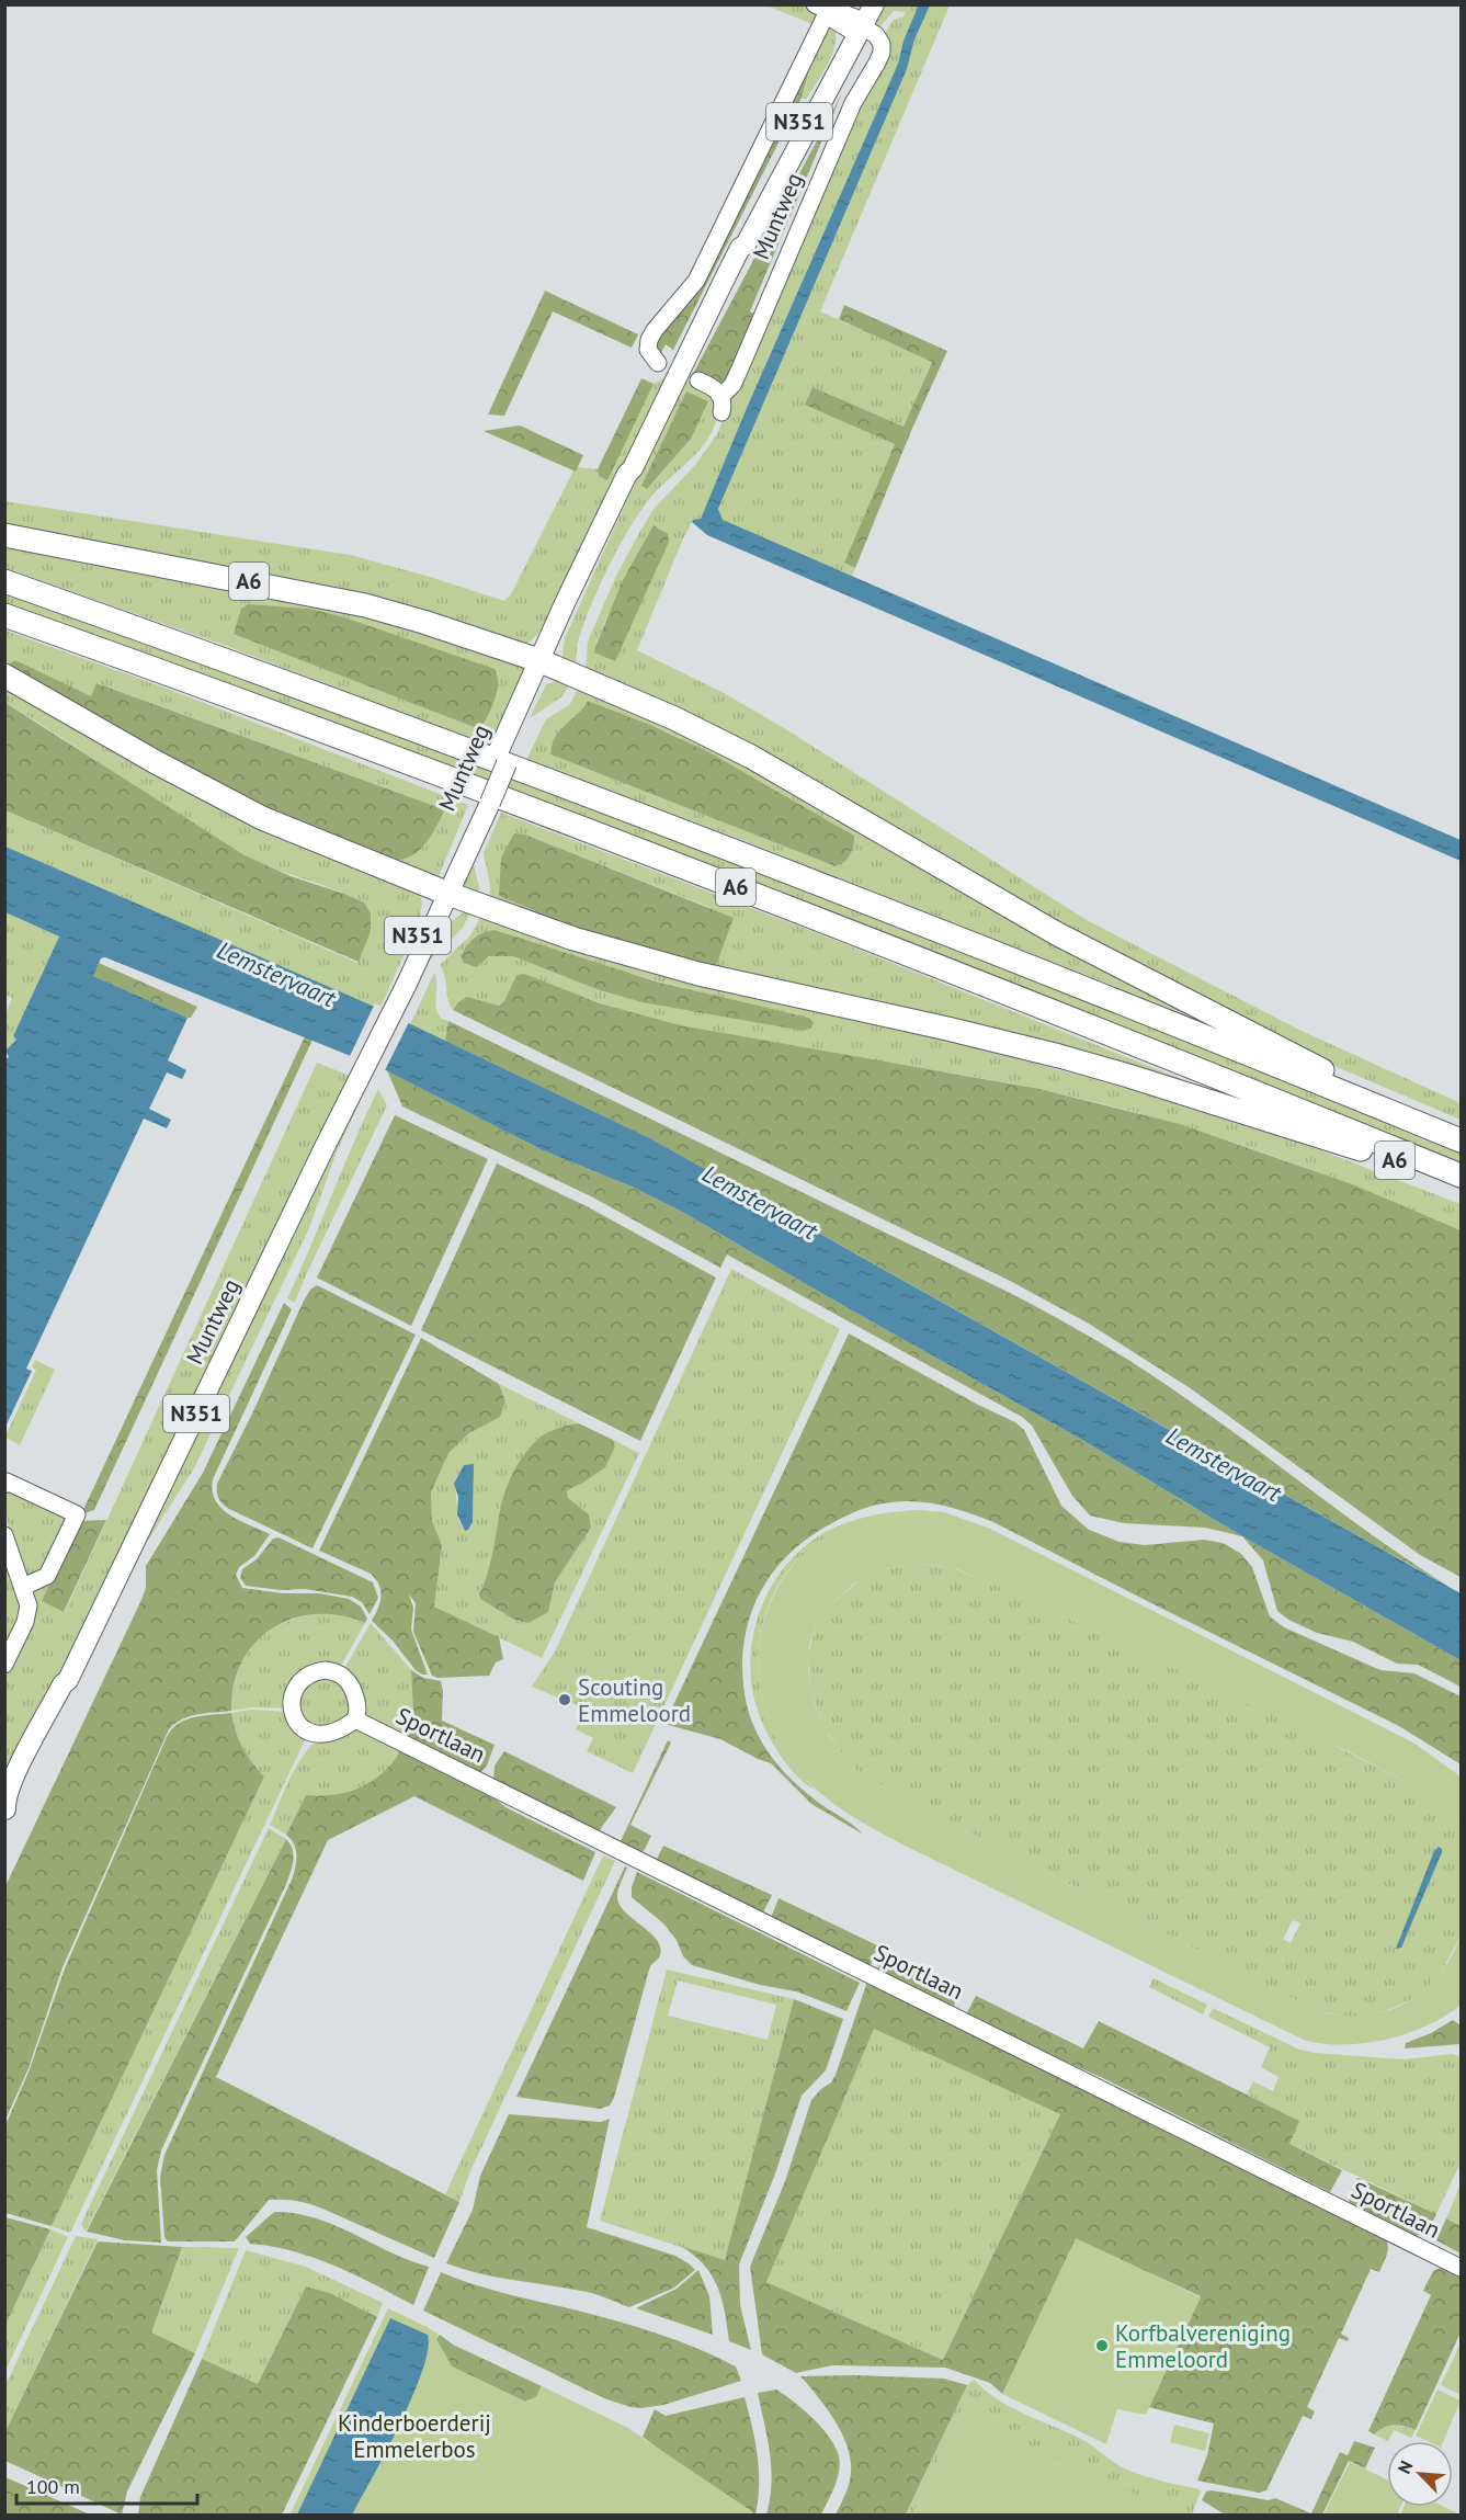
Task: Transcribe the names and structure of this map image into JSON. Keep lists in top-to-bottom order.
{
  "streets": {
    "highway": ["A6"],
    "main road": ["N351", "Muntweg"],
    "street": ["Sportlaan"]
  },
  "crossings": [
    ["Muntweg", "A6"]
  ],
  "water": ["Lemstervaart"],
  "parks": ["Kinderboerderij Emmelerbos"],
  "places": ["Scouting Emmeloord", "Korfbalvereniging Emmeloord"],
  "scale_bar": "100 m",
  "north": "top left"
}
